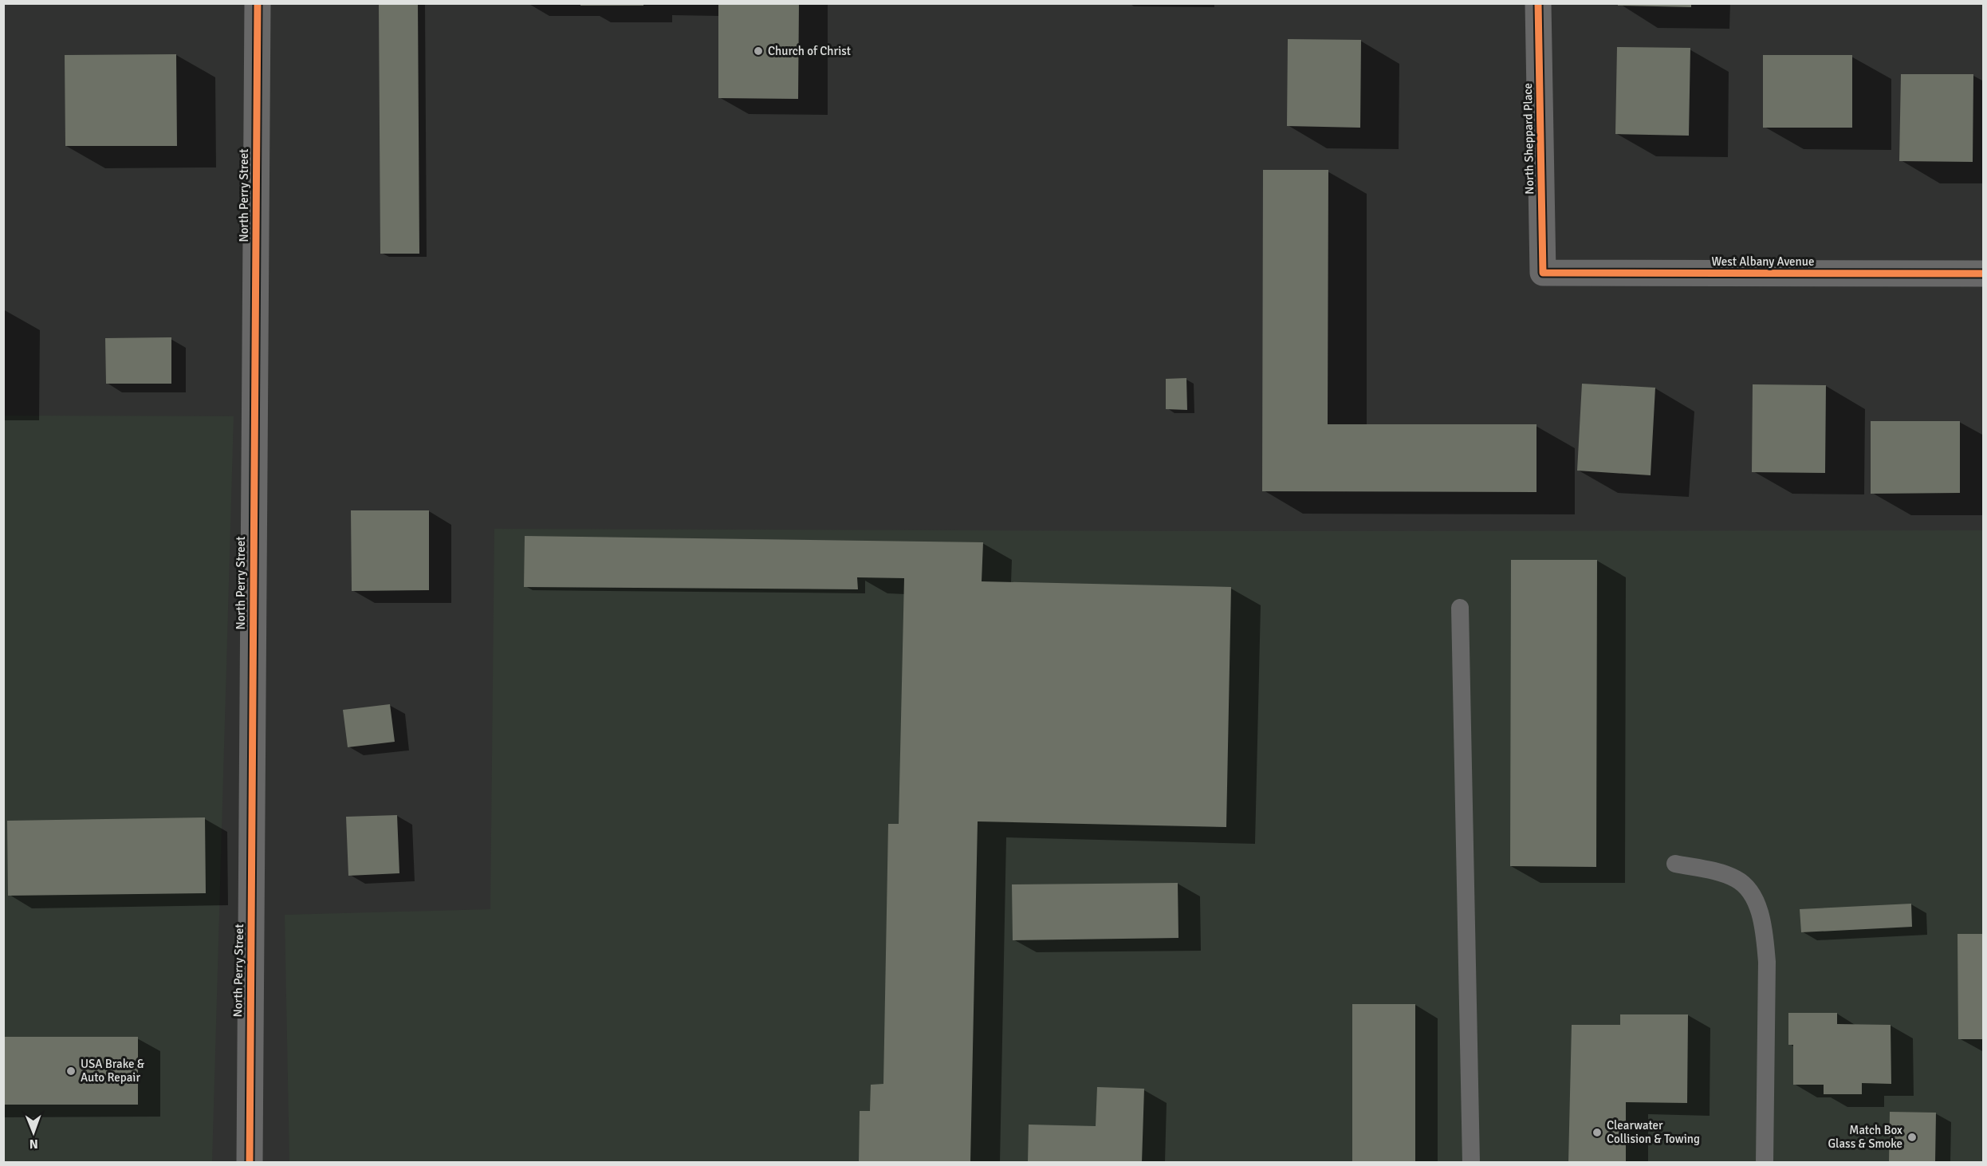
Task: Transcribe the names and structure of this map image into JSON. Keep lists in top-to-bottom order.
{
  "streets": {
    "street": ["North Sheppard Place", "North Perry Street", "West Albany Avenue"]
  },
  "crossings": [
    ["North Sheppard Place", "West Albany Avenue"]
  ],
  "places": [
    "Church of Christ",
    "USA Brake & Auto Repair",
    "Clearwater Collision & Towing",
    "Match Box Glass & Smoke"
  ],
  "north": "bottom"
}
